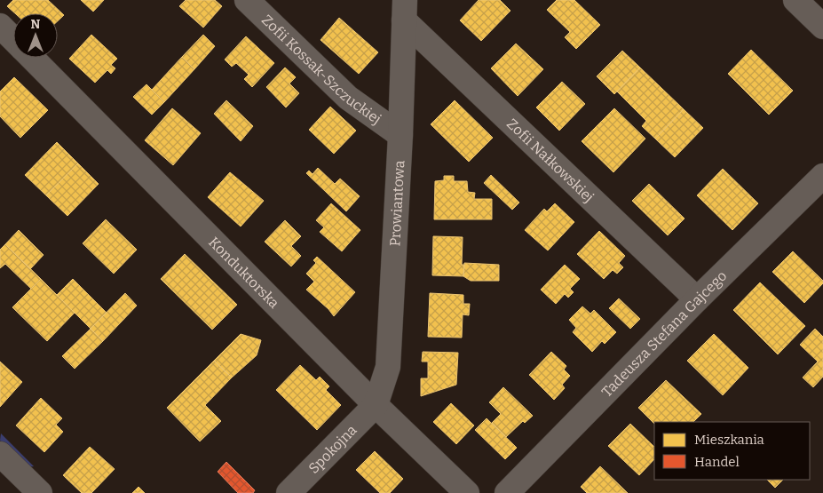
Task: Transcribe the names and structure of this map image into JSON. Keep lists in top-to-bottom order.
{
  "streets": {
    "street": [
      "Zofii Kossak-Szczuckiej",
      "Zofii Nałkowskiej",
      "Prowiantowa",
      "Konduktorska",
      "Tadeusza Stefana Gajcego",
      "Spokojna"
    ]
  },
  "crossings": [
    ["Zofii Kossak-Szczuckiej", "Prowiantowa"],
    ["Zofii Nałkowskiej", "Prowiantowa"],
    ["Zofii Nałkowskiej", "Tadeusza Stefana Gajcego"],
    ["Prowiantowa", "Konduktorska"],
    ["Prowiantowa", "Spokojna"],
    ["Konduktorska", "Spokojna"]
  ],
  "legend": ["Mieszkania", "Handel"],
  "north": "top"
}
